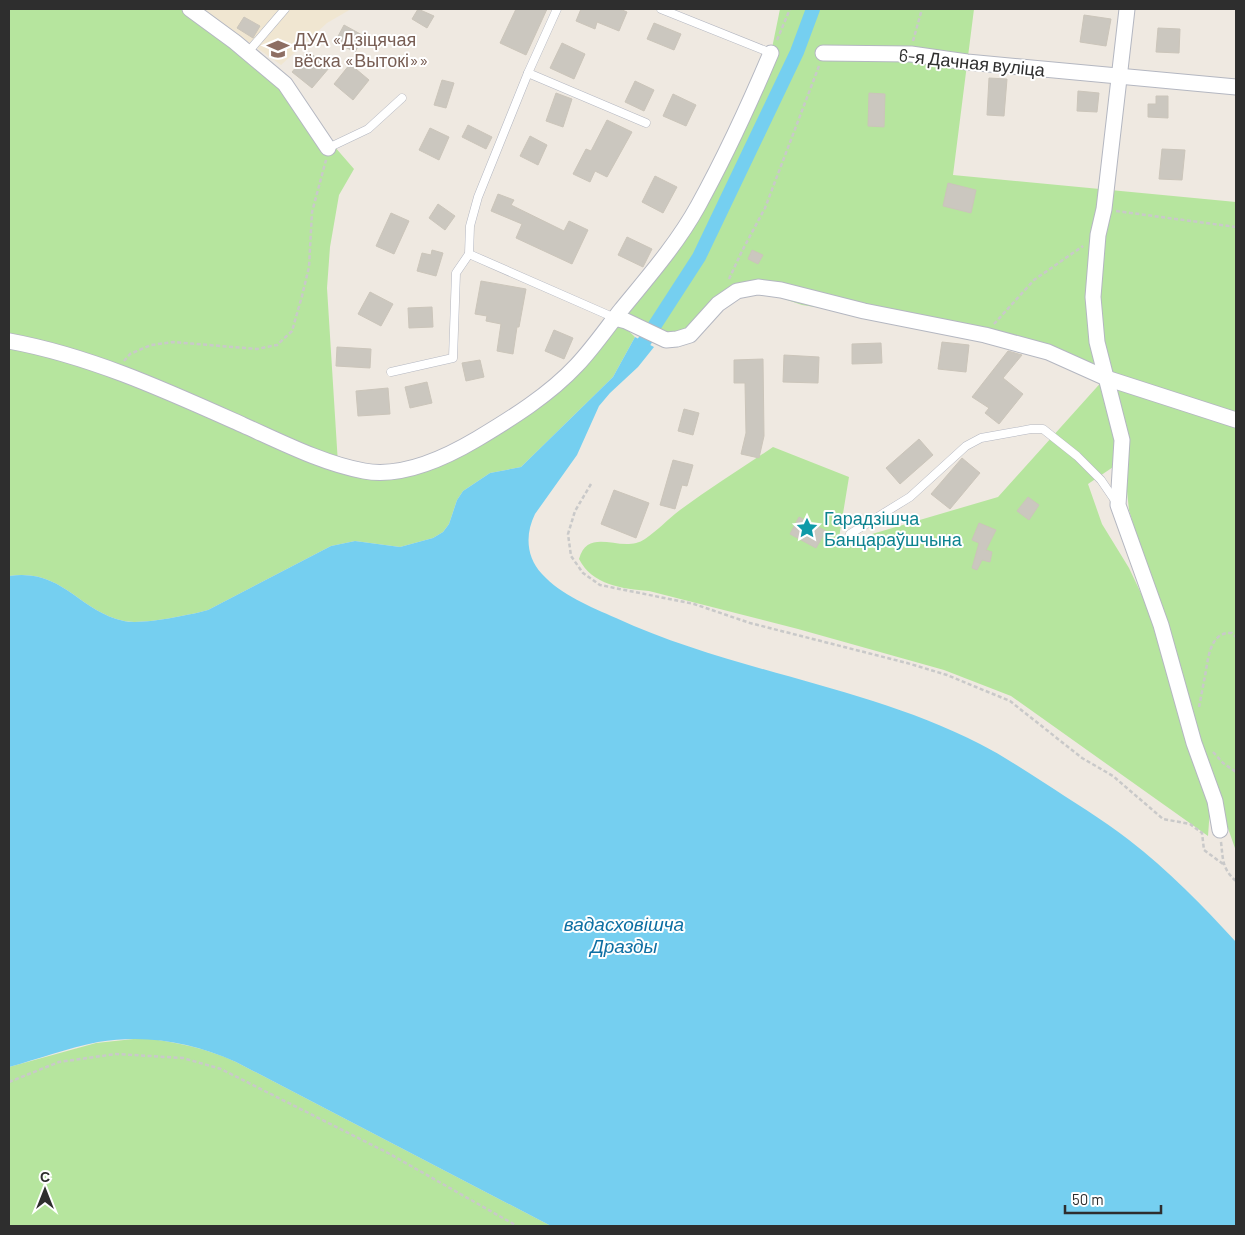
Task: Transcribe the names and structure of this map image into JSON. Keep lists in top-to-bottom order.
{
  "streets": {
    "street": ["6-я Дачная вуліца"]
  },
  "water": ["вадасховішча Дразды"],
  "places": {
    "school or university": ["ДУА «Дзіцячая вёска «Вытокі»»"],
    "place": ["Гарадзішча Банцараўшчына"]
  },
  "scale_bar": "50 m",
  "north": "top"
}
